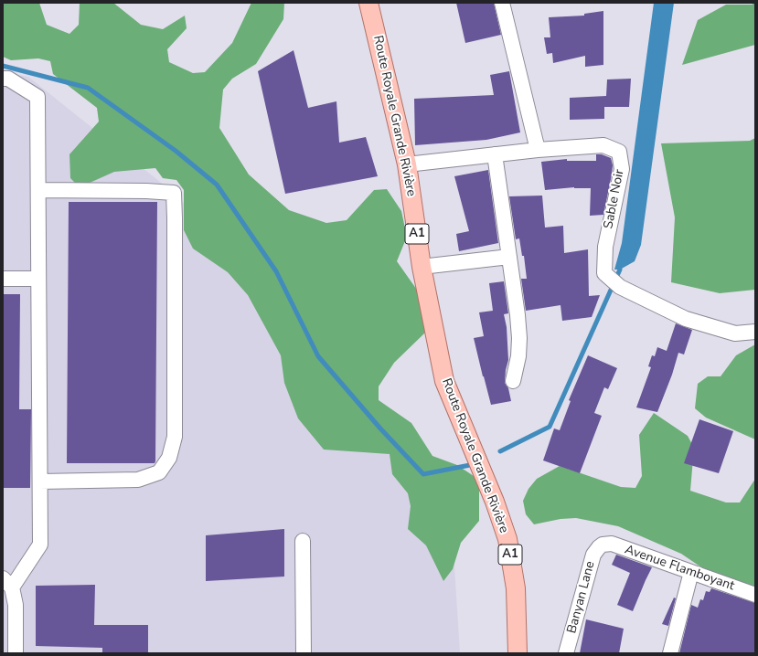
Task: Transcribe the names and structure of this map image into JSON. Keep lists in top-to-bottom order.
{
  "streets": {
    "main road": ["Route Royale Grande Rivière", "A1"],
    "street": ["Sable Noir", "Avenue Flamboyant", "Banyan Lane"]
  },
  "crossings": [
    ["Route Royale Grande Rivière", "Sable Noir"],
    ["Avenue Flamboyant", "Banyan Lane"]
  ]
}
